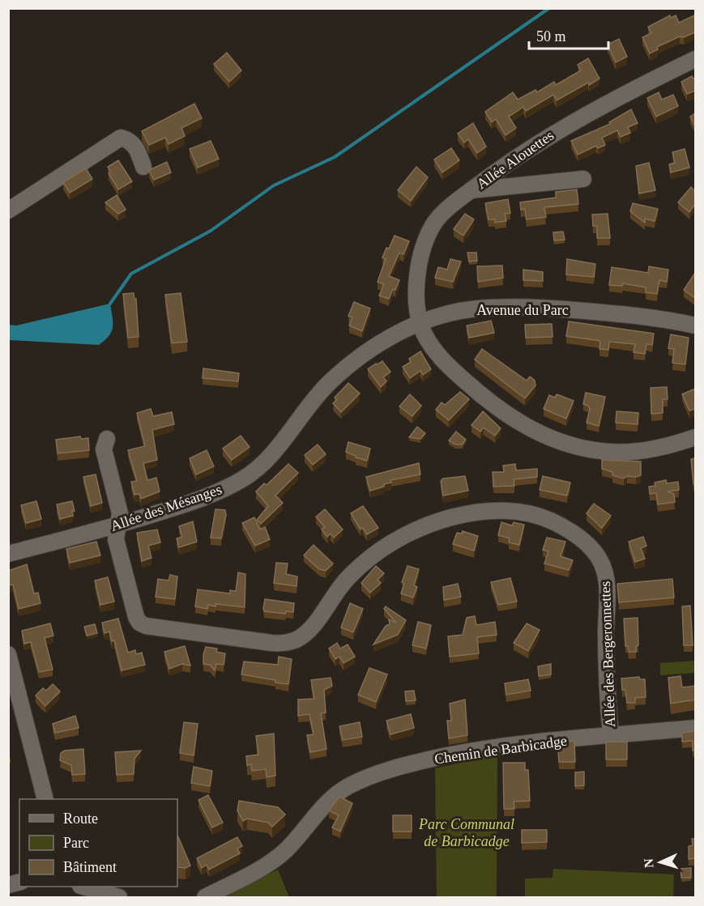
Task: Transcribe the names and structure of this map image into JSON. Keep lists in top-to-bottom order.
{
  "streets": {
    "street": [
      "Allée Alouettes",
      "Avenue du Parc",
      "Allée des Mésanges",
      "Allée des Bergeronnettes",
      "Chemin de Barbicadge"
    ]
  },
  "crossings": [
    ["Allée Alouettes", "Avenue du Parc"],
    ["Avenue du Parc", "Allée des Mésanges"],
    ["Allée des Mésanges", "Allée des Bergeronnettes"],
    ["Allée des Bergeronnettes", "Chemin de Barbicadge"]
  ],
  "parks": ["Parc Communal de Barbicadge"],
  "legend": ["Route", "Parc", "Bâtiment"],
  "scale_bar": "50 m",
  "north": "left"
}
